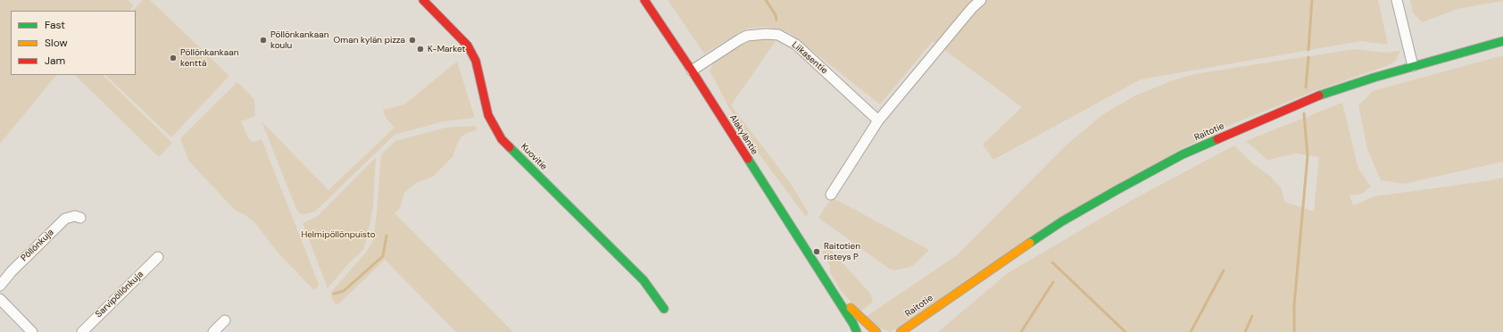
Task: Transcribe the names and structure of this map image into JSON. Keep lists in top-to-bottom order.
{
  "streets": {
    "main road": ["Raitotie", "Alakyläntie", "Kuovitie"],
    "street": ["Liikasentie", "Pöllönkuja", "Sarvipöllönkuja"]
  },
  "crossings": [
    ["Liikasentie", "Alakyläntie"]
  ],
  "parks": ["Helmipöllönpuisto"],
  "places": [
    "Pöllönkankaan koulu",
    "Oman kylän pizza",
    "K-Market",
    "Pöllönkankaan kenttä",
    "Raitotien risteys P"
  ],
  "legend": ["Fast", "Slow", "Jam"]
}
